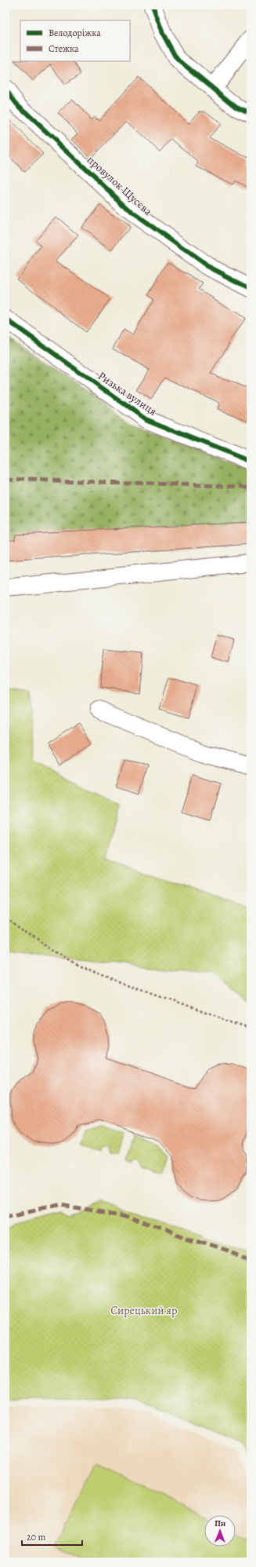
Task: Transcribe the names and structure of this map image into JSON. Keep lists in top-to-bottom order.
{
  "streets": {
    "street": ["провулок Щусєва", "Ризька вулиця"]
  },
  "parks": ["Сирецький яр"],
  "legend": ["Велодоріжка", "Стежка"],
  "scale_bar": "20 m",
  "north": "top"
}
